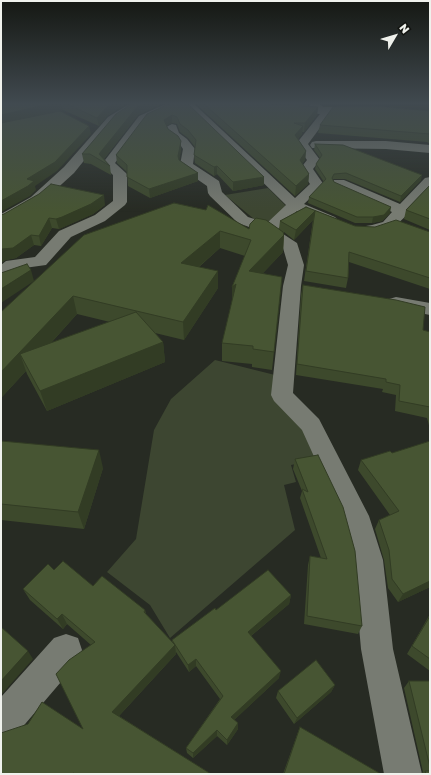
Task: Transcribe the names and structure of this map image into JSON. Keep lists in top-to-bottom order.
{
  "north": "top right"
}
